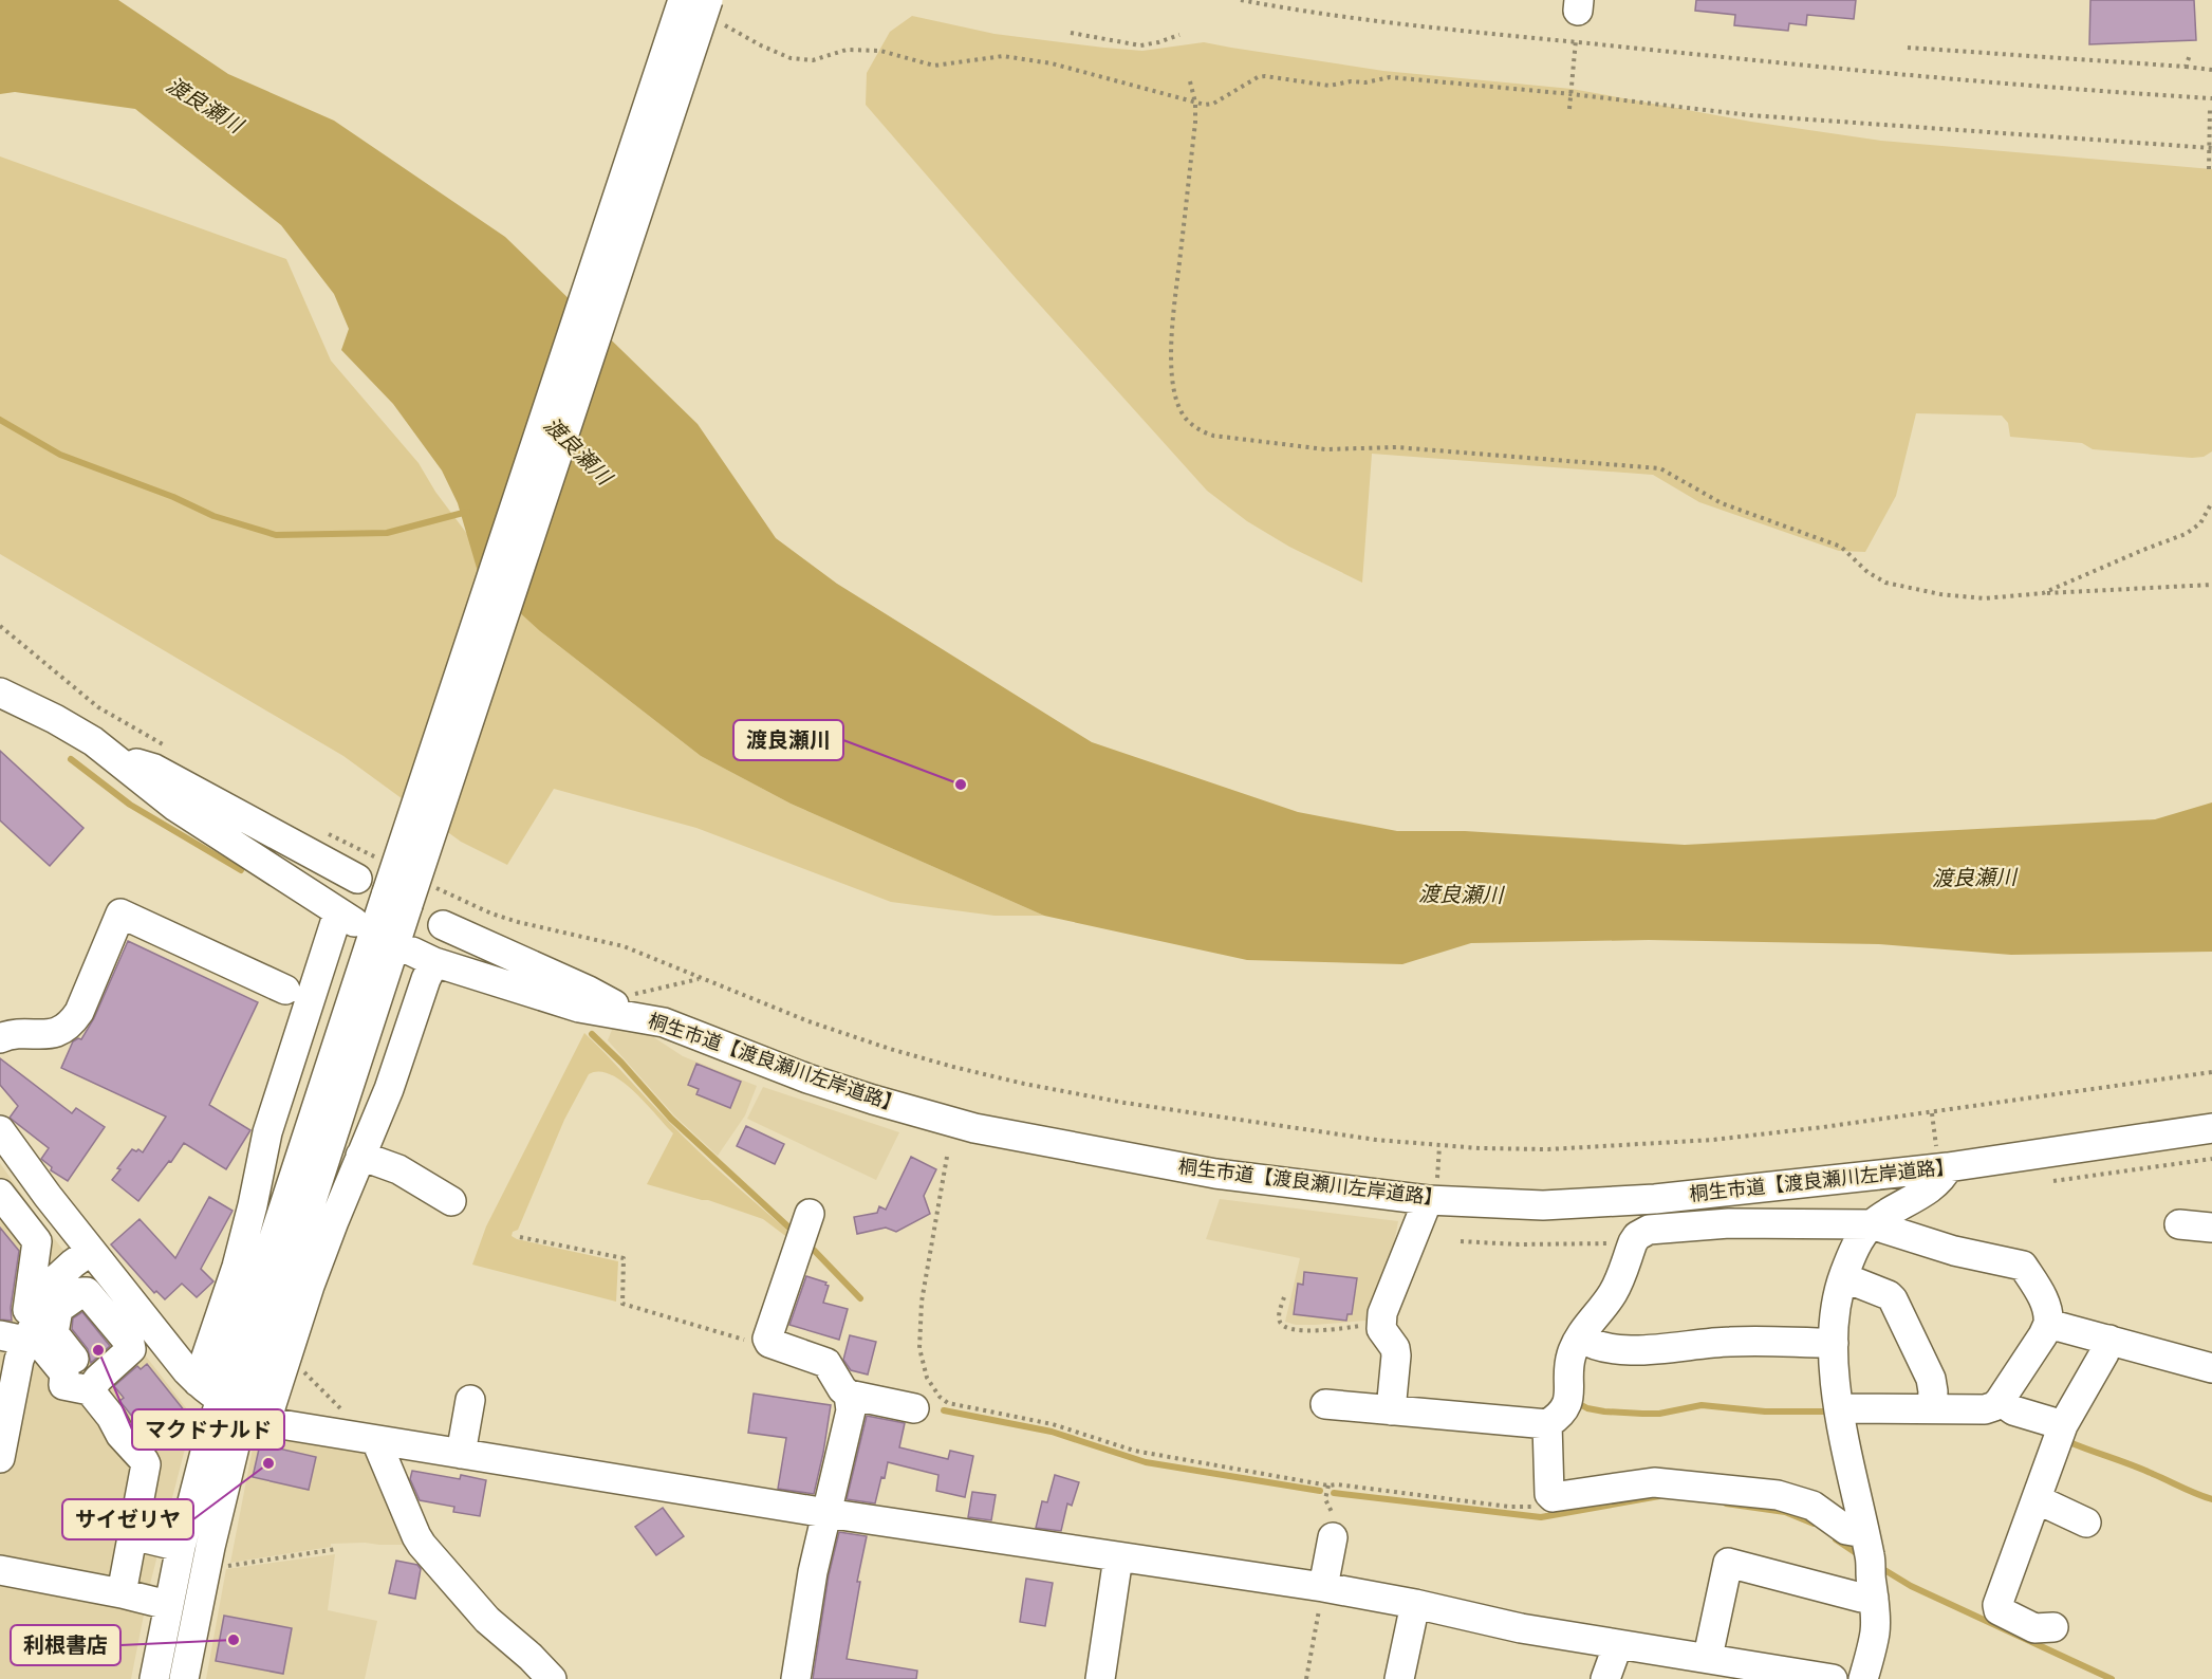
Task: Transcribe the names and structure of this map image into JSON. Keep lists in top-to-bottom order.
{
  "streets": {
    "street": ["桐生市道【渡良瀬川左岸道路】"]
  },
  "water": ["渡良瀬川"],
  "places": [
    "渡良瀬川",
    "マクドナルド",
    "サイゼリヤ",
    "利根書店"
  ]
}
